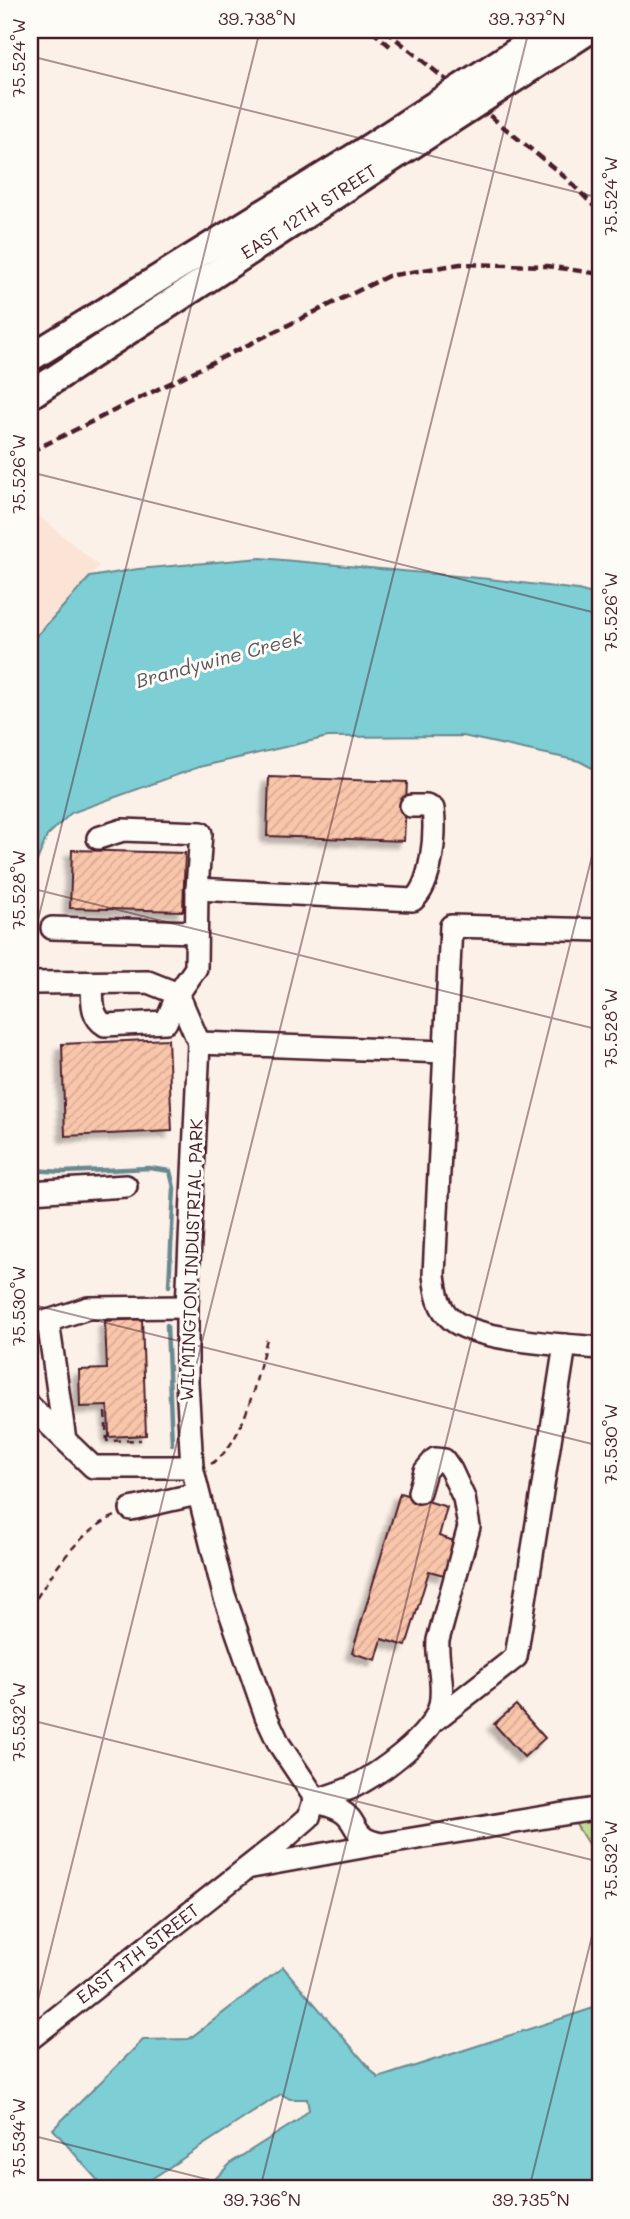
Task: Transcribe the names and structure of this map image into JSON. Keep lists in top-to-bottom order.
{
  "streets": {
    "main road": ["EAST 12TH STREET"],
    "street": ["WILMINGTON INDUSTRIAL PARK", "EAST 7TH STREET"]
  },
  "crossings": [
    ["WILMINGTON INDUSTRIAL PARK", "EAST 7TH STREET"]
  ],
  "water": ["Brandywine Creek"],
  "coordinates": [
    "39.738°N",
    "39.737°N",
    "75.524°W",
    "75.526°W",
    "75.528°W",
    "75.530°W",
    "75.532°W",
    "75.534°W",
    "39.736°N",
    "39.735°N"
  ]
}
